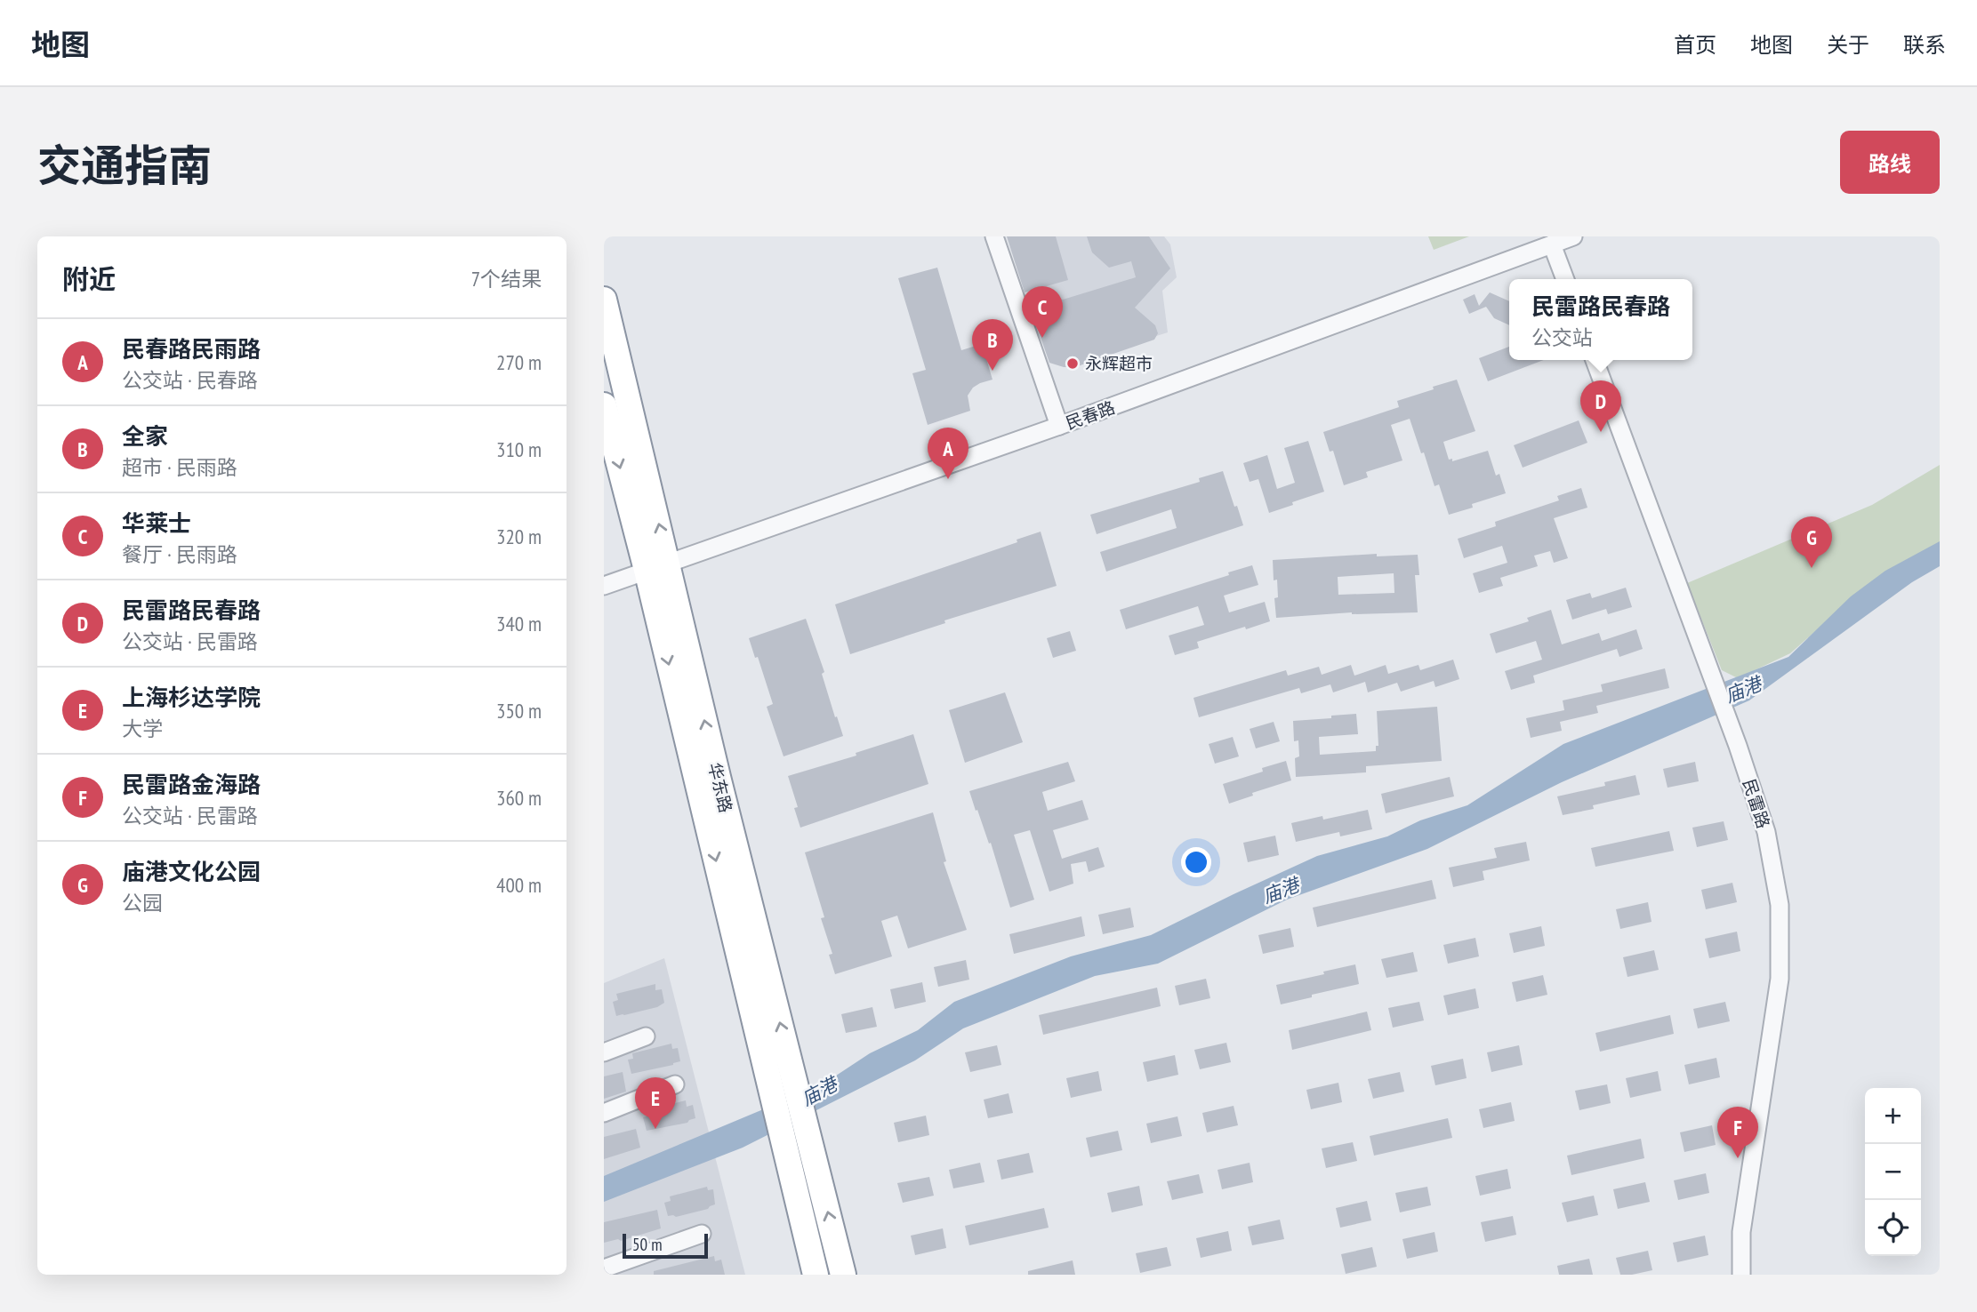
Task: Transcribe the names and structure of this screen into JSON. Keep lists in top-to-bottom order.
{
  "streets": {
    "highway": ["华东路"],
    "street": ["民春路", "民雷路"]
  },
  "crossings": [
    ["民春路", "华东路"]
  ],
  "water": ["庙港"],
  "places": ["永辉超市"],
  "scale_bar": "50 m",
  "page": {
    "header": "地图",
    "nav": [
      "首页",
      "地图",
      "关于",
      "联系"
    ],
    "title": "交通指南",
    "buttons": "路线",
    "heading": ["附近", "7个结果"],
    "popup": ["民雷路民春路", "公交站"],
    "pins": [
      "C",
      "B",
      "D",
      "A",
      "G",
      "E",
      "F"
    ],
    "list": [
      {
        "mark": "A",
        "name": "民春路民雨路",
        "note": "公交站 · 民春路",
        "value": "270 m"
      },
      {
        "mark": "B",
        "name": "全家",
        "note": "超市 · 民雨路",
        "value": "310 m"
      },
      {
        "mark": "C",
        "name": "华莱士",
        "note": "餐厅 · 民雨路",
        "value": "320 m"
      },
      {
        "mark": "D",
        "name": "民雷路民春路",
        "note": "公交站 · 民雷路",
        "value": "340 m"
      },
      {
        "mark": "E",
        "name": "上海杉达学院",
        "note": "大学",
        "value": "350 m"
      },
      {
        "mark": "F",
        "name": "民雷路金海路",
        "note": "公交站 · 民雷路",
        "value": "360 m"
      },
      {
        "mark": "G",
        "name": "庙港文化公园",
        "note": "公园",
        "value": "400 m"
      }
    ],
    "map_buttons": ["+", "−"],
    "scale": "50 m"
  }
}
